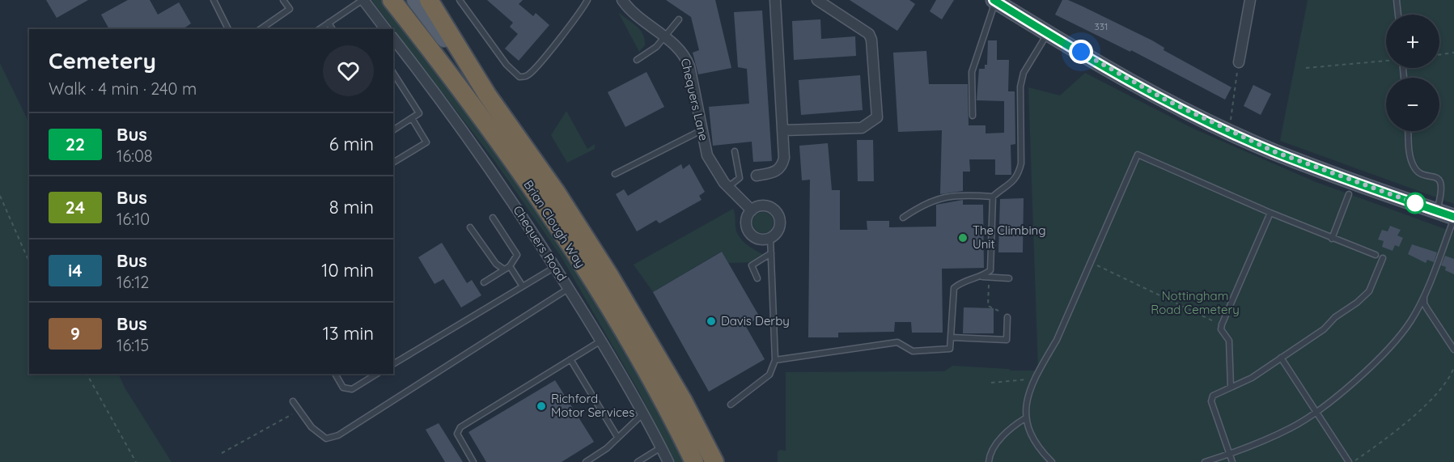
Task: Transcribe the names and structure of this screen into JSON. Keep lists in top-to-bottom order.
{
  "streets": {
    "highway": ["Brian Clough Way"],
    "street": ["Chequers Lane", "Chequers Road"]
  },
  "parks": ["Nottingham Road Cemetery"],
  "places": ["The Climbing Unit", "Davis Derby", "Richford Motor Services"],
  "lines": ["bus line 22"],
  "house_numbers": ["331"],
  "page": {
    "map_buttons": ["+", "−"],
    "heading": ["Cemetery", "Walk · 4 min · 240 m"],
    "list": [
      {
        "mark": "22",
        "name": "Bus",
        "note": "16:08",
        "value": "6 min"
      },
      {
        "mark": "24",
        "name": "Bus",
        "note": "16:10",
        "value": "8 min"
      },
      {
        "mark": "i4",
        "name": "Bus",
        "note": "16:12",
        "value": "10 min"
      },
      {
        "mark": "9",
        "name": "Bus",
        "note": "16:15",
        "value": "13 min"
      }
    ]
  }
}
